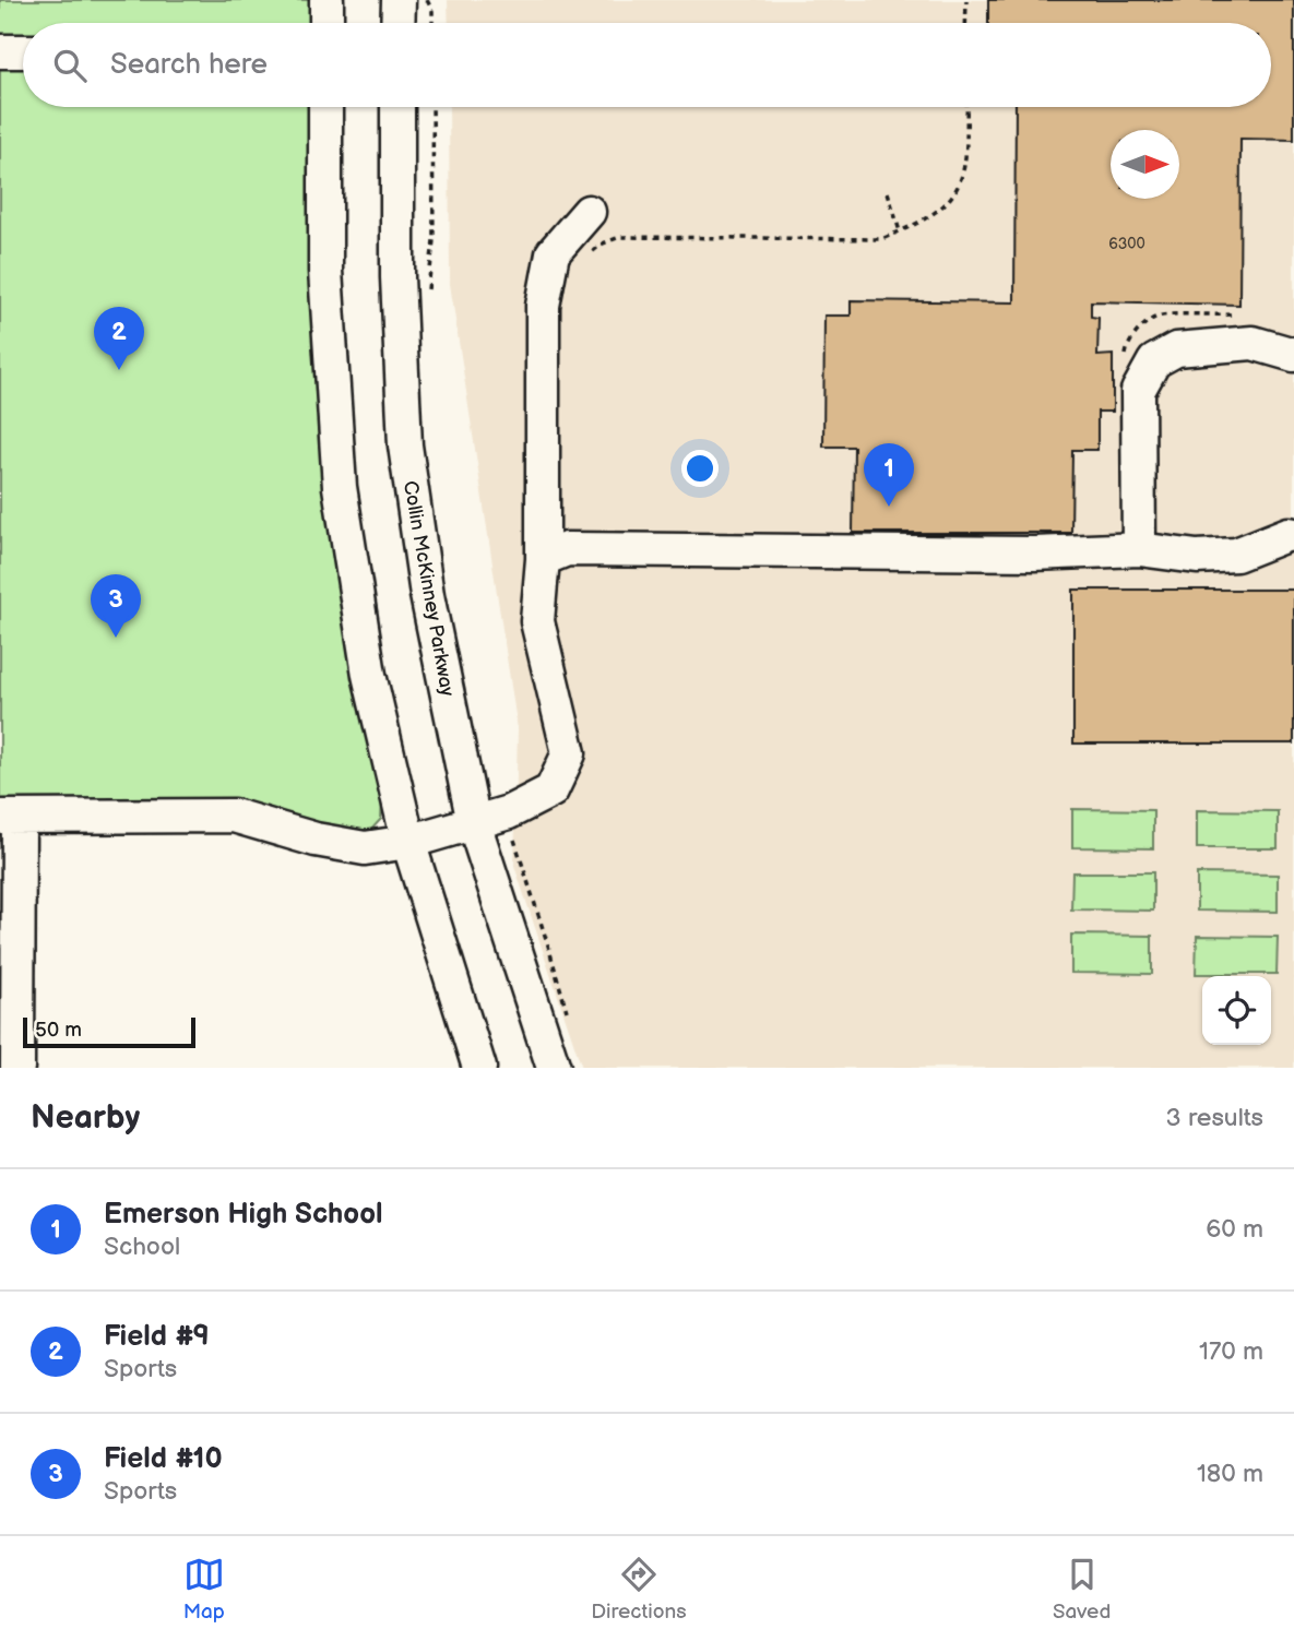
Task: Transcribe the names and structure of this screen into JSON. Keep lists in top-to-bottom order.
{
  "streets": {
    "street": ["Collin McKinney Parkway"]
  },
  "house_numbers": ["6300"],
  "scale_bar": "50 m",
  "north": "right",
  "page": {
    "search": "Search here",
    "pins": ["2", "1", "3"],
    "scale": "50 m",
    "heading": ["Nearby", "3 results"],
    "list": [
      {
        "mark": "1",
        "name": "Emerson High School",
        "note": "School",
        "value": "60 m"
      },
      {
        "mark": "2",
        "name": "Field #9",
        "note": "Sports",
        "value": "170 m"
      },
      {
        "mark": "3",
        "name": "Field #10",
        "note": "Sports",
        "value": "180 m"
      }
    ],
    "nav": ["Map", "Directions", "Saved"]
  }
}
